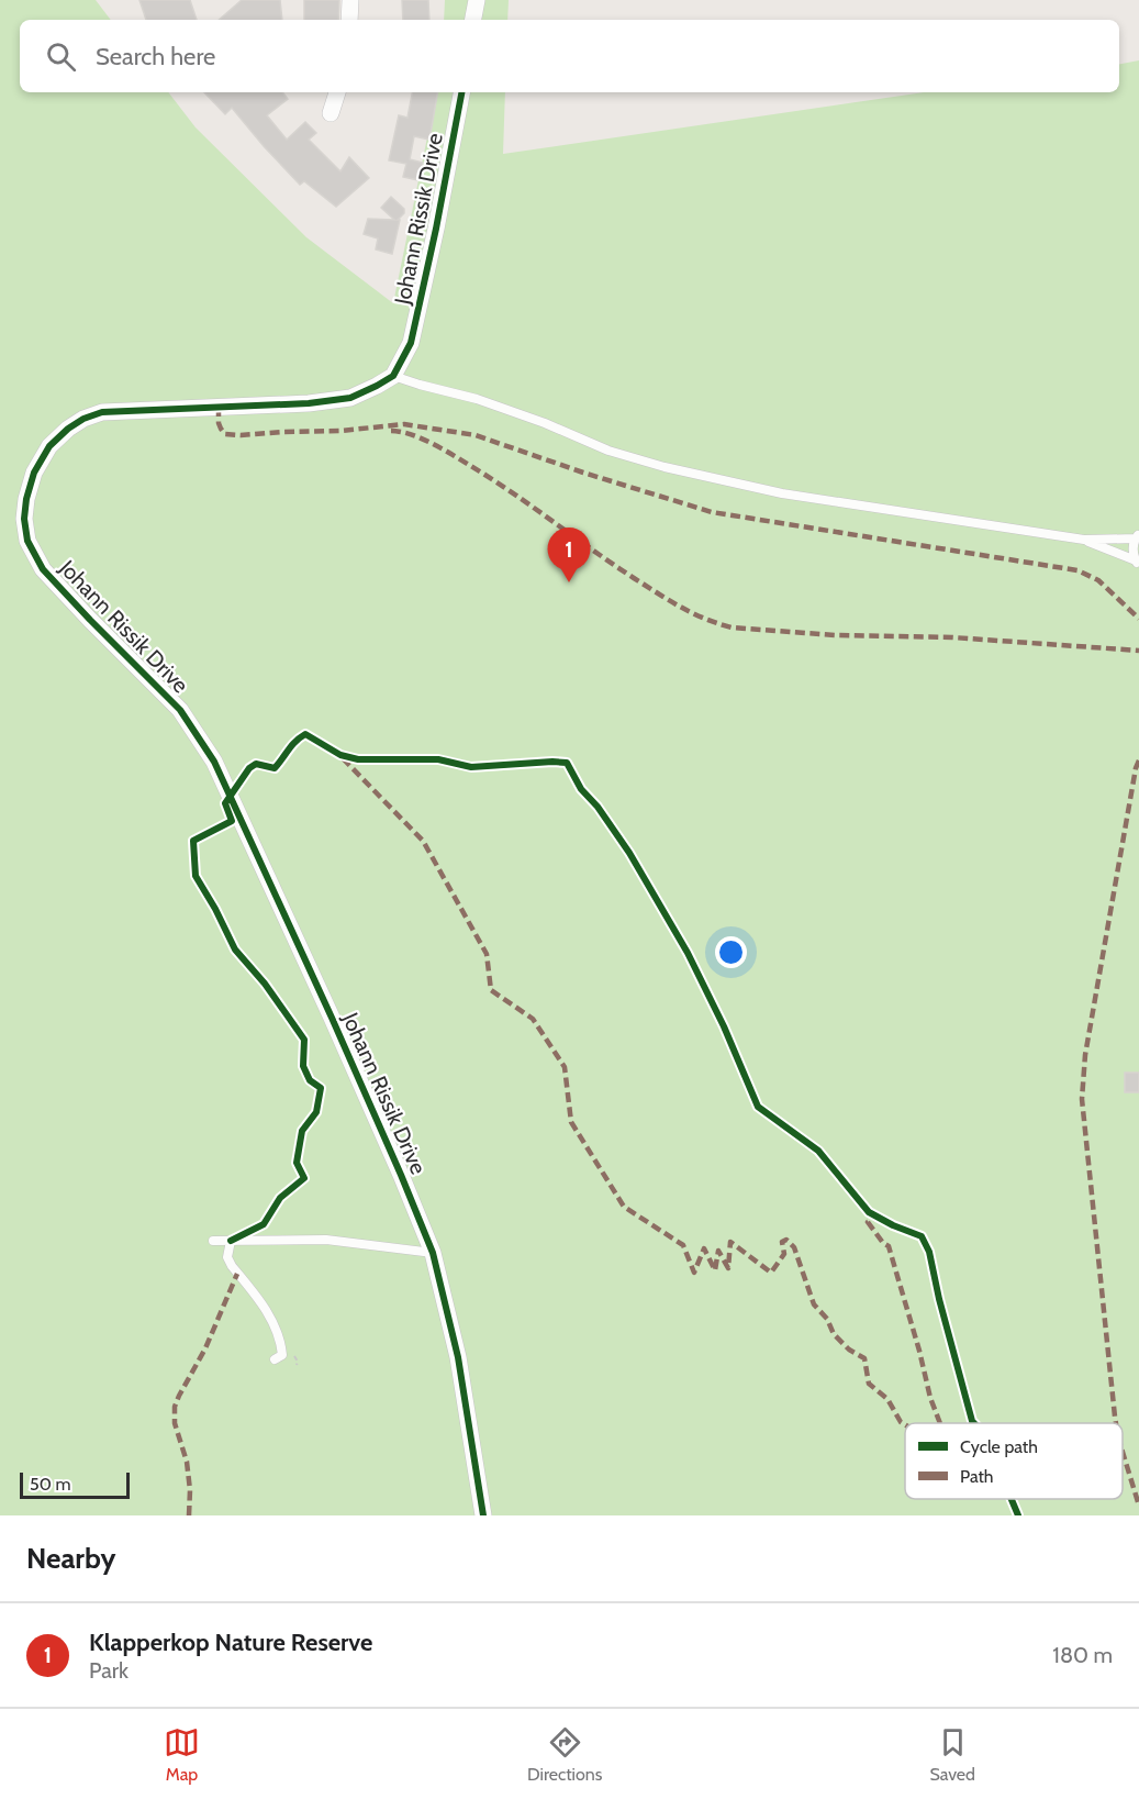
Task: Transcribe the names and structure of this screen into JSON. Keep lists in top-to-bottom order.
{
  "streets": {
    "street": ["Johann Rissik Drive"]
  },
  "legend": ["Cycle path", "Path"],
  "scale_bar": "50 m",
  "page": {
    "search": "Search here",
    "pins": "1",
    "scale": "50 m",
    "heading": "Nearby",
    "list": [
      {
        "mark": "1",
        "name": "Klapperkop Nature Reserve",
        "note": "Park",
        "value": "180 m"
      }
    ],
    "nav": ["Map", "Directions", "Saved"]
  }
}
